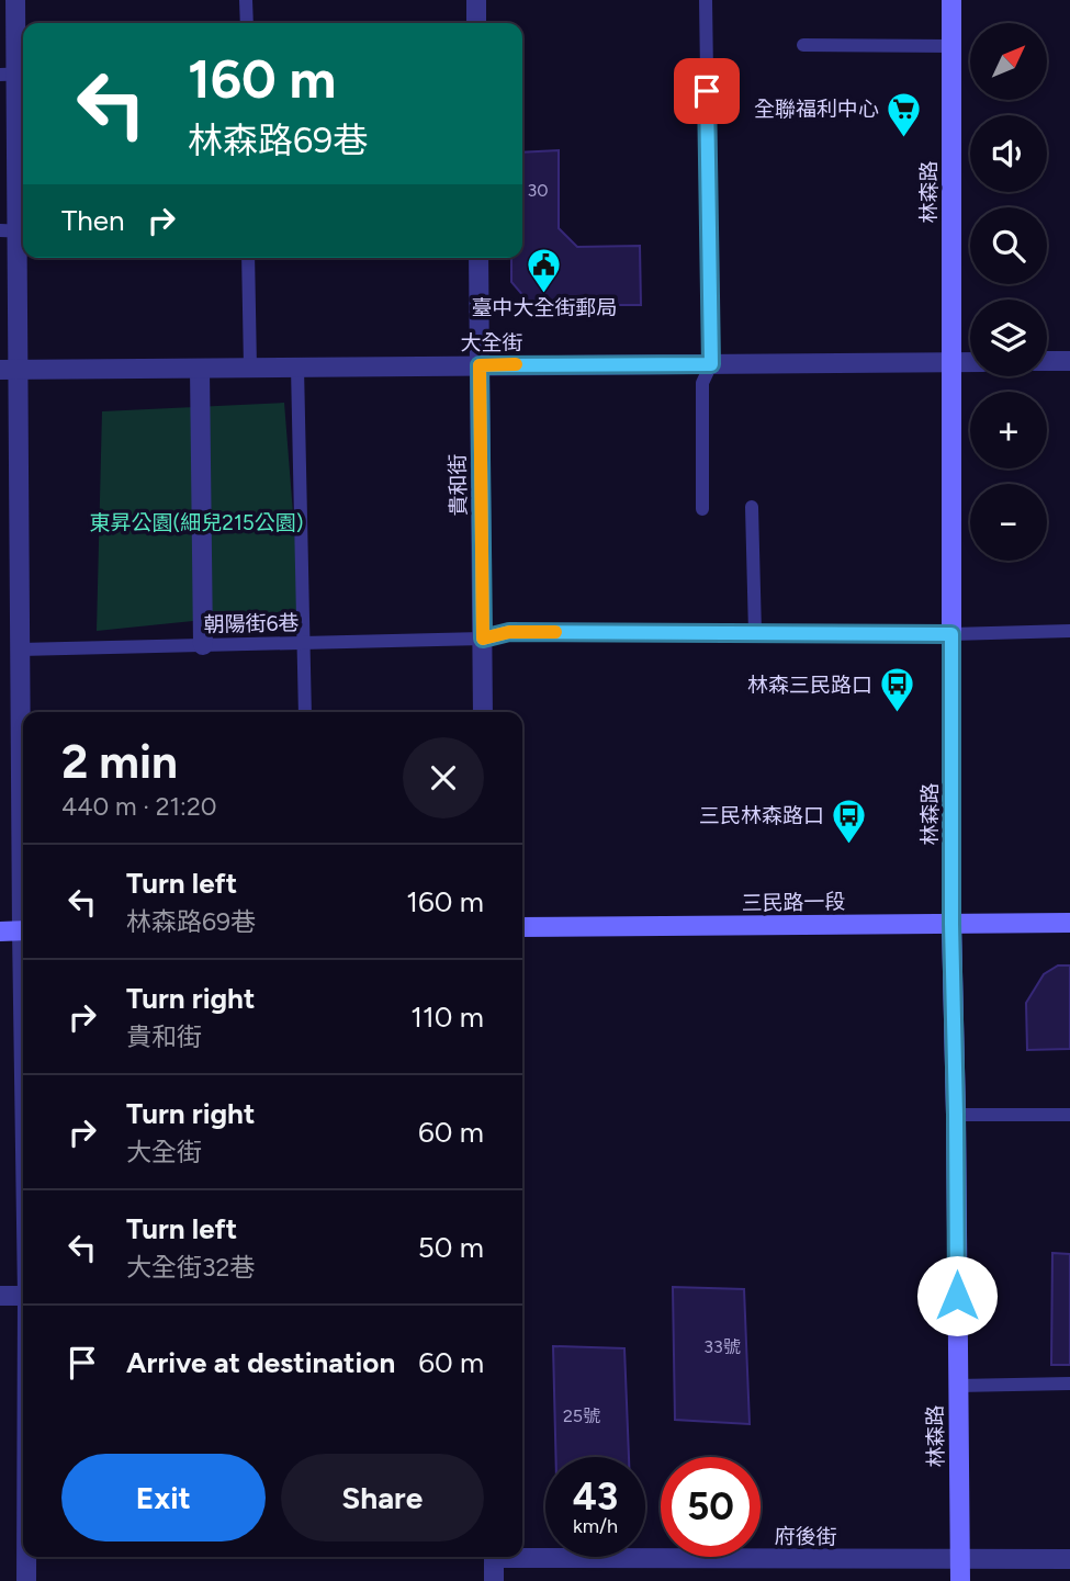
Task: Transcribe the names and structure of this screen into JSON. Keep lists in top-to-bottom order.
{
  "streets": {
    "main road": ["林森路", "三民路一段"],
    "street": ["大全街", "貴和街", "府後街"],
    "lane": ["朝陽街6巷"]
  },
  "crossings": [
    ["林森路", "大全街"],
    ["林森路", "朝陽街6巷"],
    ["林森路", "三民路一段"],
    ["林森路", "府後街"],
    ["大全街", "貴和街"],
    ["貴和街", "朝陽街6巷"]
  ],
  "parks": ["東昇公園(細兒215公園)"],
  "places": {
    "supermarket": ["全聯福利中心"],
    "public building": ["臺中大全街郵局"],
    "bus stop": ["林森三民路口", "三民林森路口"]
  },
  "house_numbers": ["30", "33號", "25號"],
  "north": "top right",
  "page": {
    "map_buttons": ["+", "−"],
    "turn": ["160 m", "林森路69巷"],
    "then": "Then",
    "heading": ["2 min", "440 m · 21:20"],
    "list": [
      {
        "name": "Turn left",
        "note": "林森路69巷",
        "value": "160 m"
      },
      {
        "name": "Turn right",
        "note": "貴和街",
        "value": "110 m"
      },
      {
        "name": "Turn right",
        "note": "大全街",
        "value": "60 m"
      },
      {
        "name": "Turn left",
        "note": "大全街32巷",
        "value": "50 m"
      },
      {
        "name": "Arrive at destination",
        "value": "60 m"
      }
    ],
    "buttons": ["Exit", "Share"],
    "speed": "43 km/h",
    "limit": "50"
  }
}
